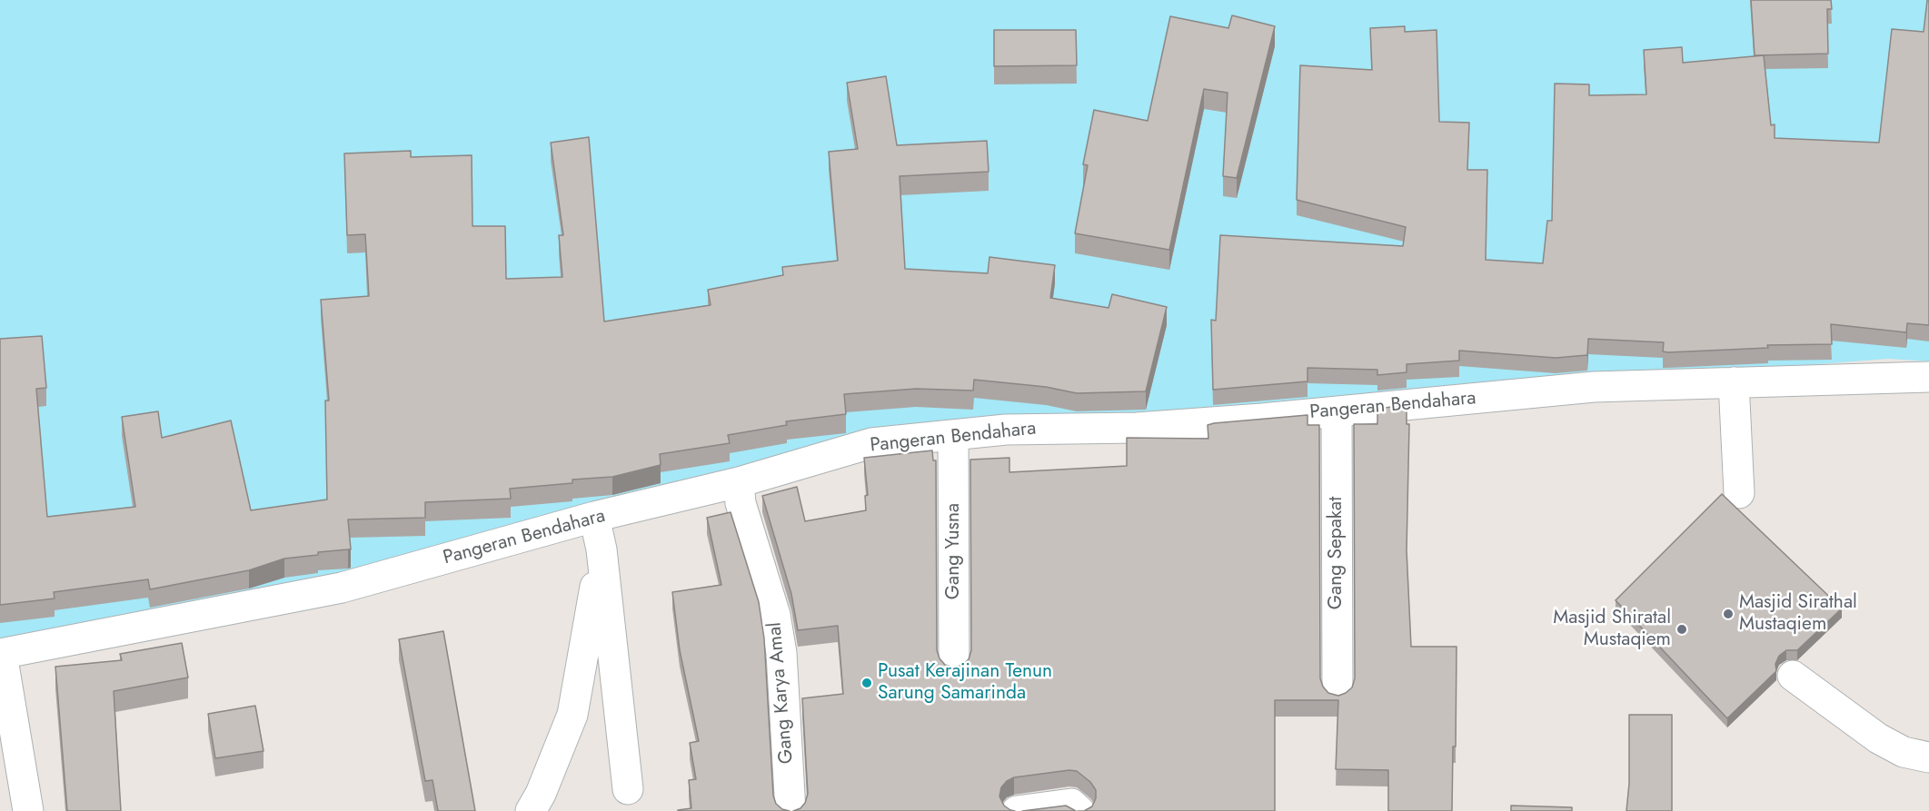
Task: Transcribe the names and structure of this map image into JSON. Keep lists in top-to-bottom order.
{
  "streets": {
    "street": [
      "Pangeran Bendahara",
      "Gang Yusna",
      "Gang Sepakat",
      "Gang Karya Amal"
    ]
  },
  "crossings": [
    ["Pangeran Bendahara", "Gang Yusna"],
    ["Pangeran Bendahara", "Gang Sepakat"],
    ["Pangeran Bendahara", "Gang Karya Amal"]
  ],
  "places": ["Masjid Sirathal Mustaqiem", "Masjid Shiratal Mustaqiem", "Pusat Kerajinan Tenun Sarung Samarinda"]
}
